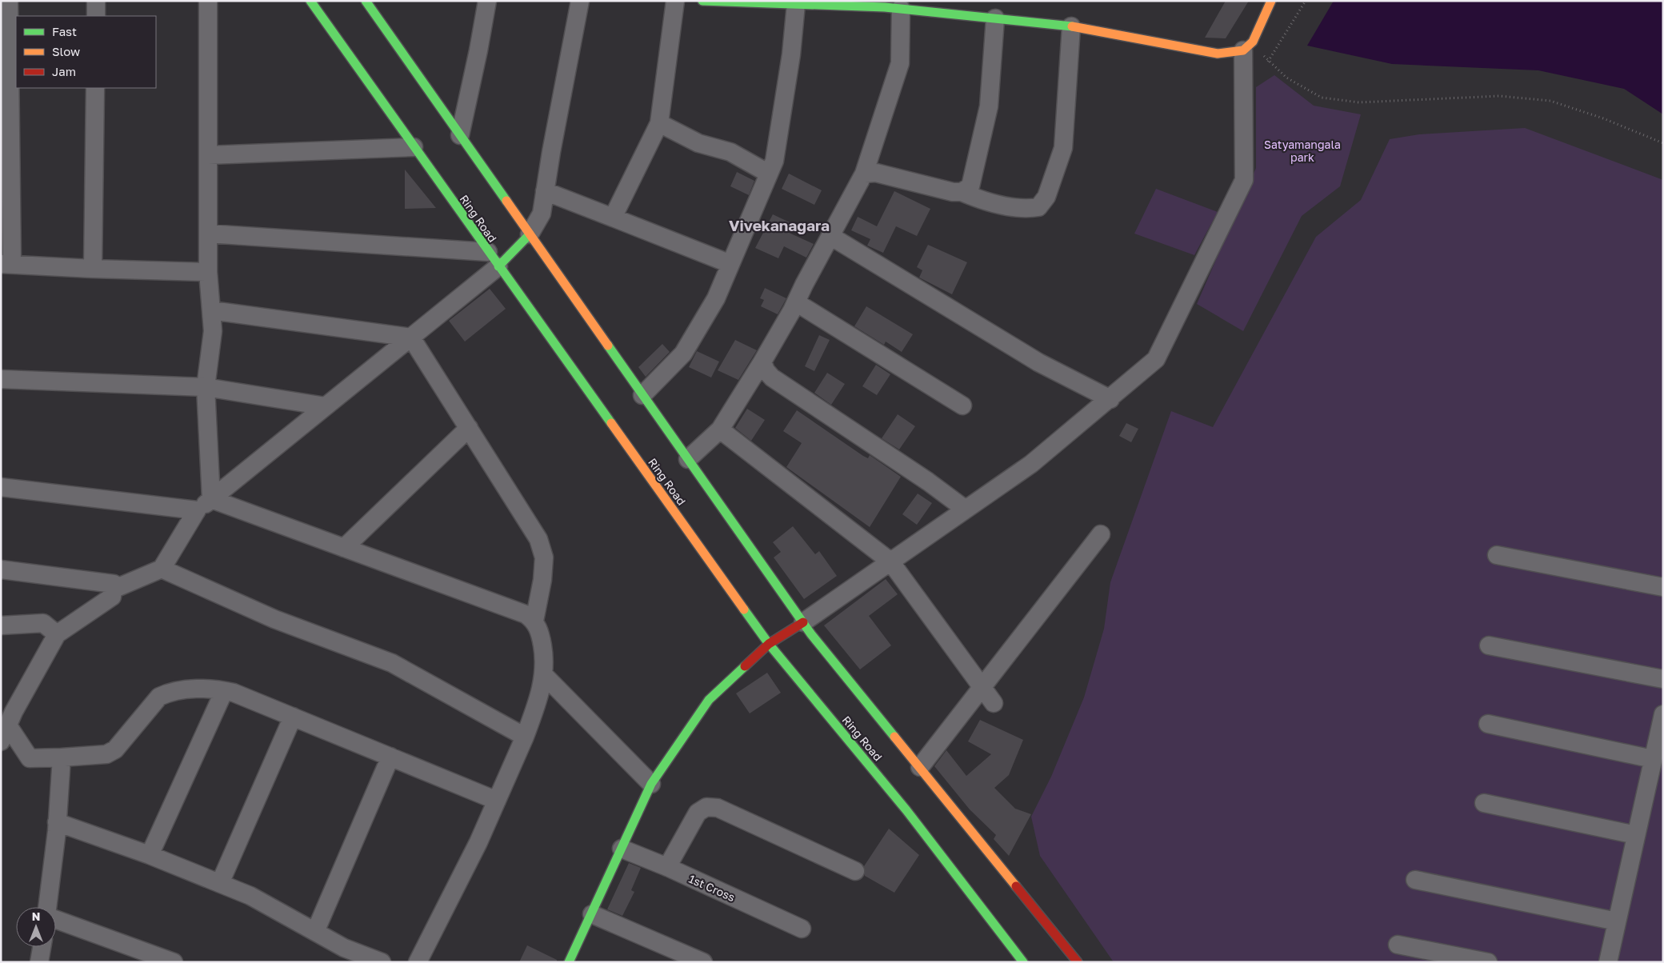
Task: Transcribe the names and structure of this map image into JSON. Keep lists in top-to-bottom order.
{
  "streets": {
    "main road": ["Ring Road"],
    "street": ["1st Cross"]
  },
  "districts": ["Vivekanagara"],
  "parks": ["Satyamangala park"],
  "legend": ["Fast", "Slow", "Jam"],
  "north": "top"
}
